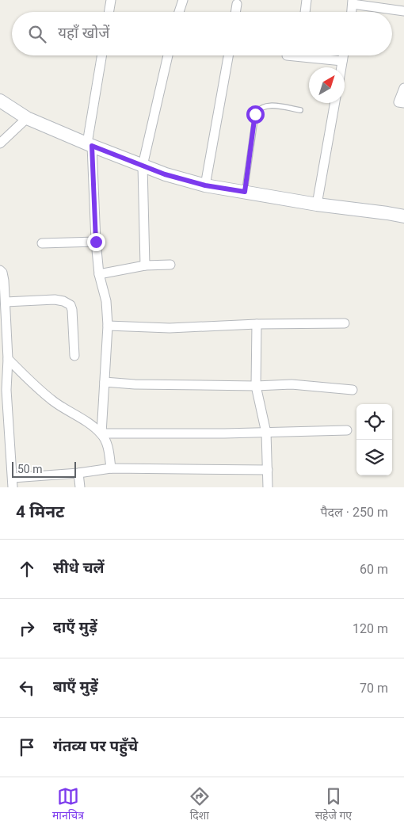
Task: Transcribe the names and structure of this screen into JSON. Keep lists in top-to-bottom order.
{
  "scale_bar": "50 m",
  "north": "top right",
  "page": {
    "search": "यहाँ खोजें",
    "scale": "50 m",
    "heading": ["4 मिनट", "पैदल · 250 m"],
    "list": [
      ["सीधे चलें", "60 m"],
      ["दाएँ मुड़ें", "120 m"],
      ["बाएँ मुड़ें", "70 m"],
      "गंतव्य पर पहुँचे"
    ],
    "nav": ["मानचित्र", "दिशा", "सहेजे गए"]
  }
}
